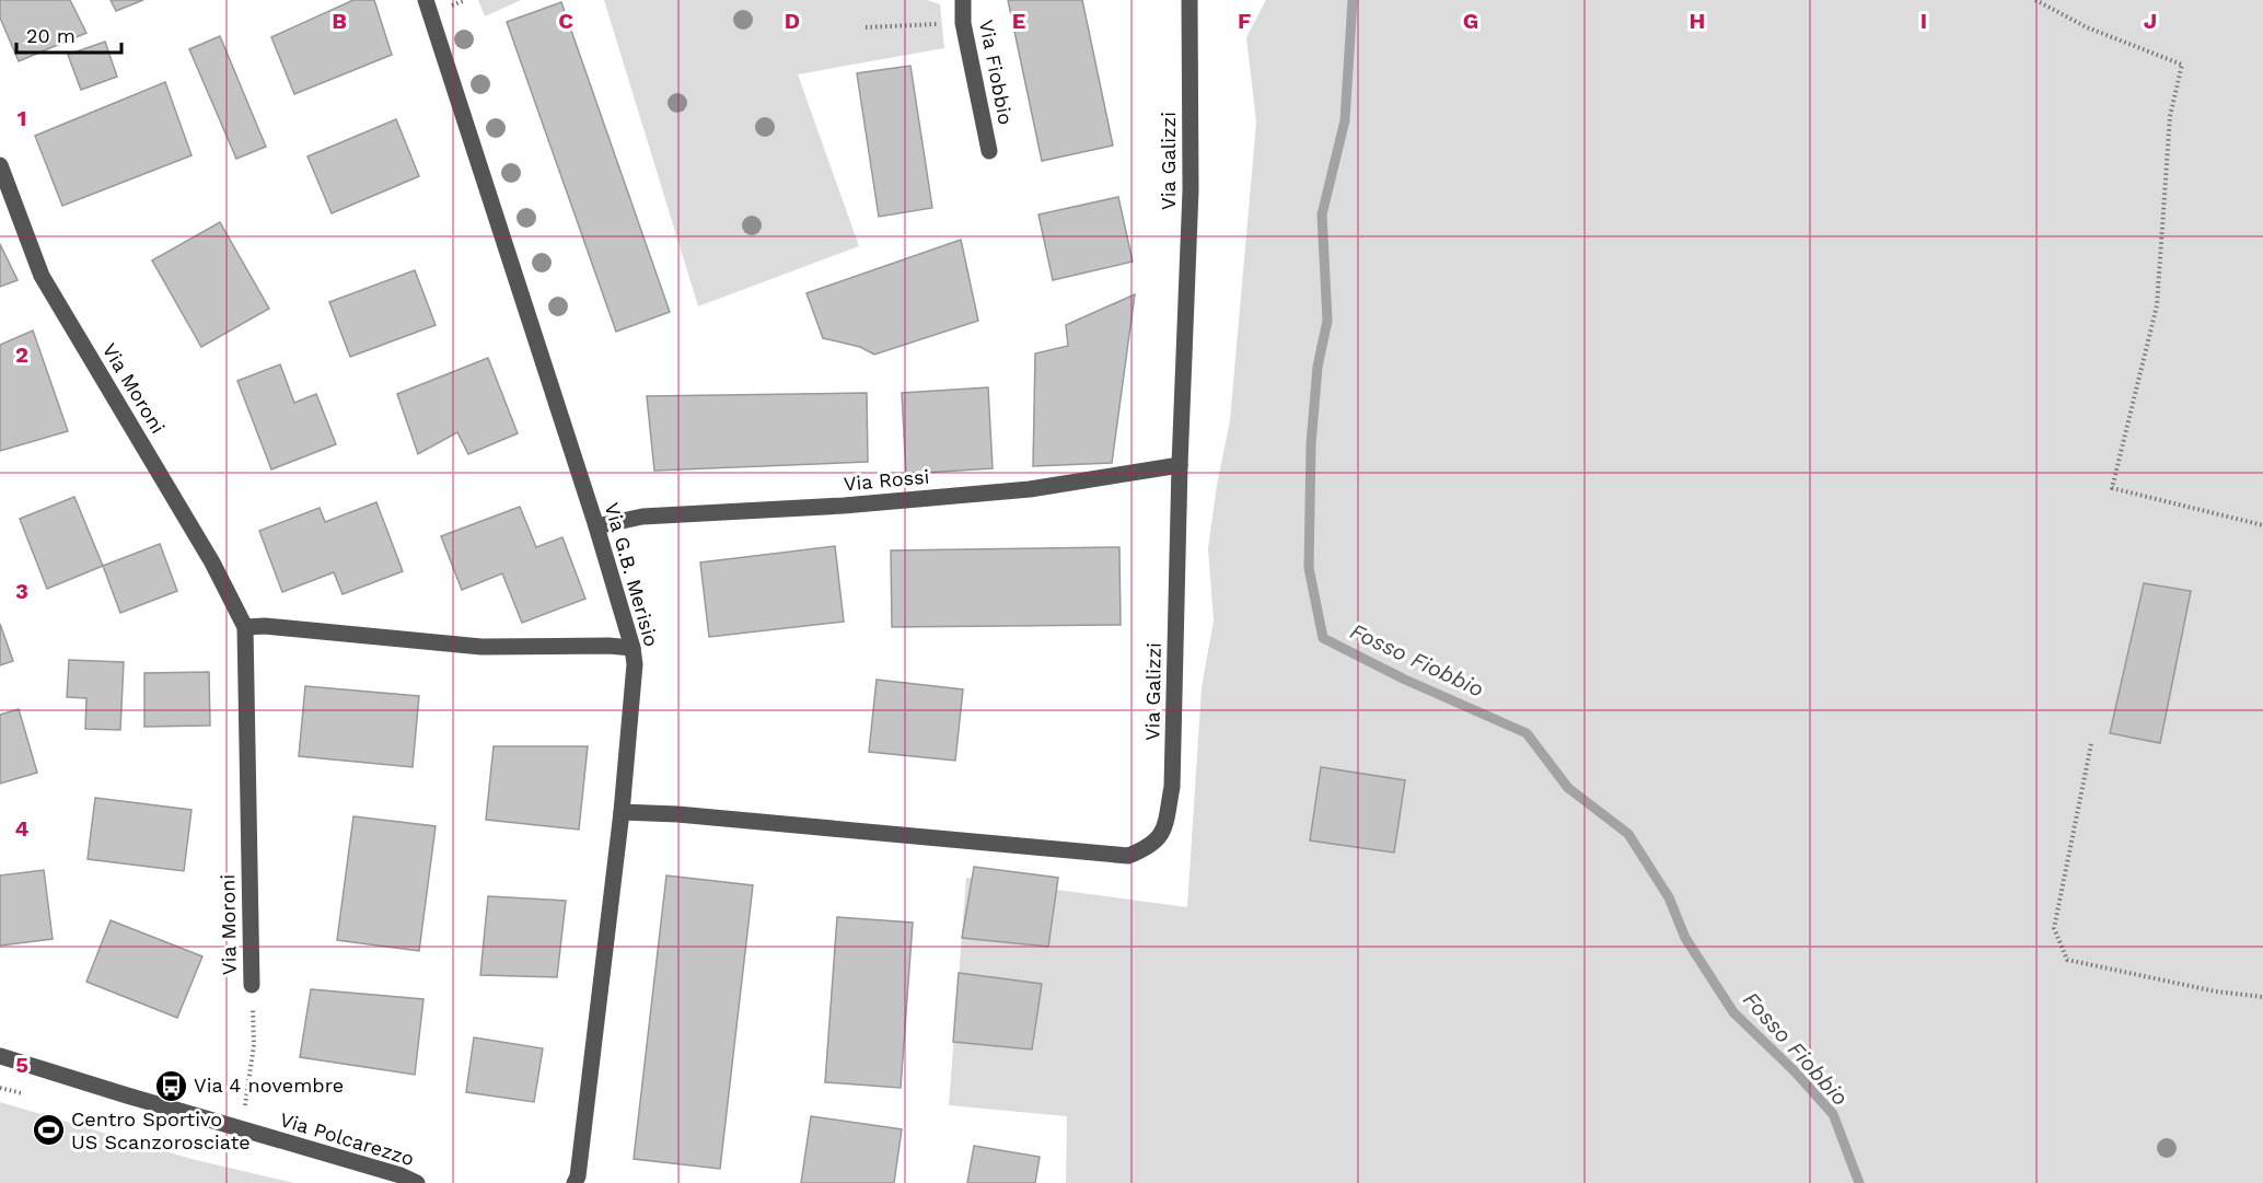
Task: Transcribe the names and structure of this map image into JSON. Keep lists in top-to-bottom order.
{
  "streets": {
    "street": [
      "Via Fiobbio",
      "Via Galizzi",
      "Via Moroni",
      "Via Rossi",
      "Via G.B. Merisio",
      "Via Polcarezzo"
    ]
  },
  "crossings": [
    ["Via Galizzi", "Via Rossi"],
    ["Via Galizzi", "Via G.B. Merisio"],
    ["Via Rossi", "Via G.B. Merisio"]
  ],
  "water": ["Fosso Fiobbio"],
  "places": {
    "bus stop": ["Via 4 novembre"],
    "sports": ["Centro Sportivo US Scanzorosciate"]
  },
  "scale_bar": "20 m",
  "grid": {
    "columns": [
      "B",
      "C",
      "D",
      "E",
      "F",
      "G",
      "H",
      "I",
      "J"
    ],
    "rows": [
      "1",
      "2",
      "3",
      "4",
      "5"
    ]
  }
}
